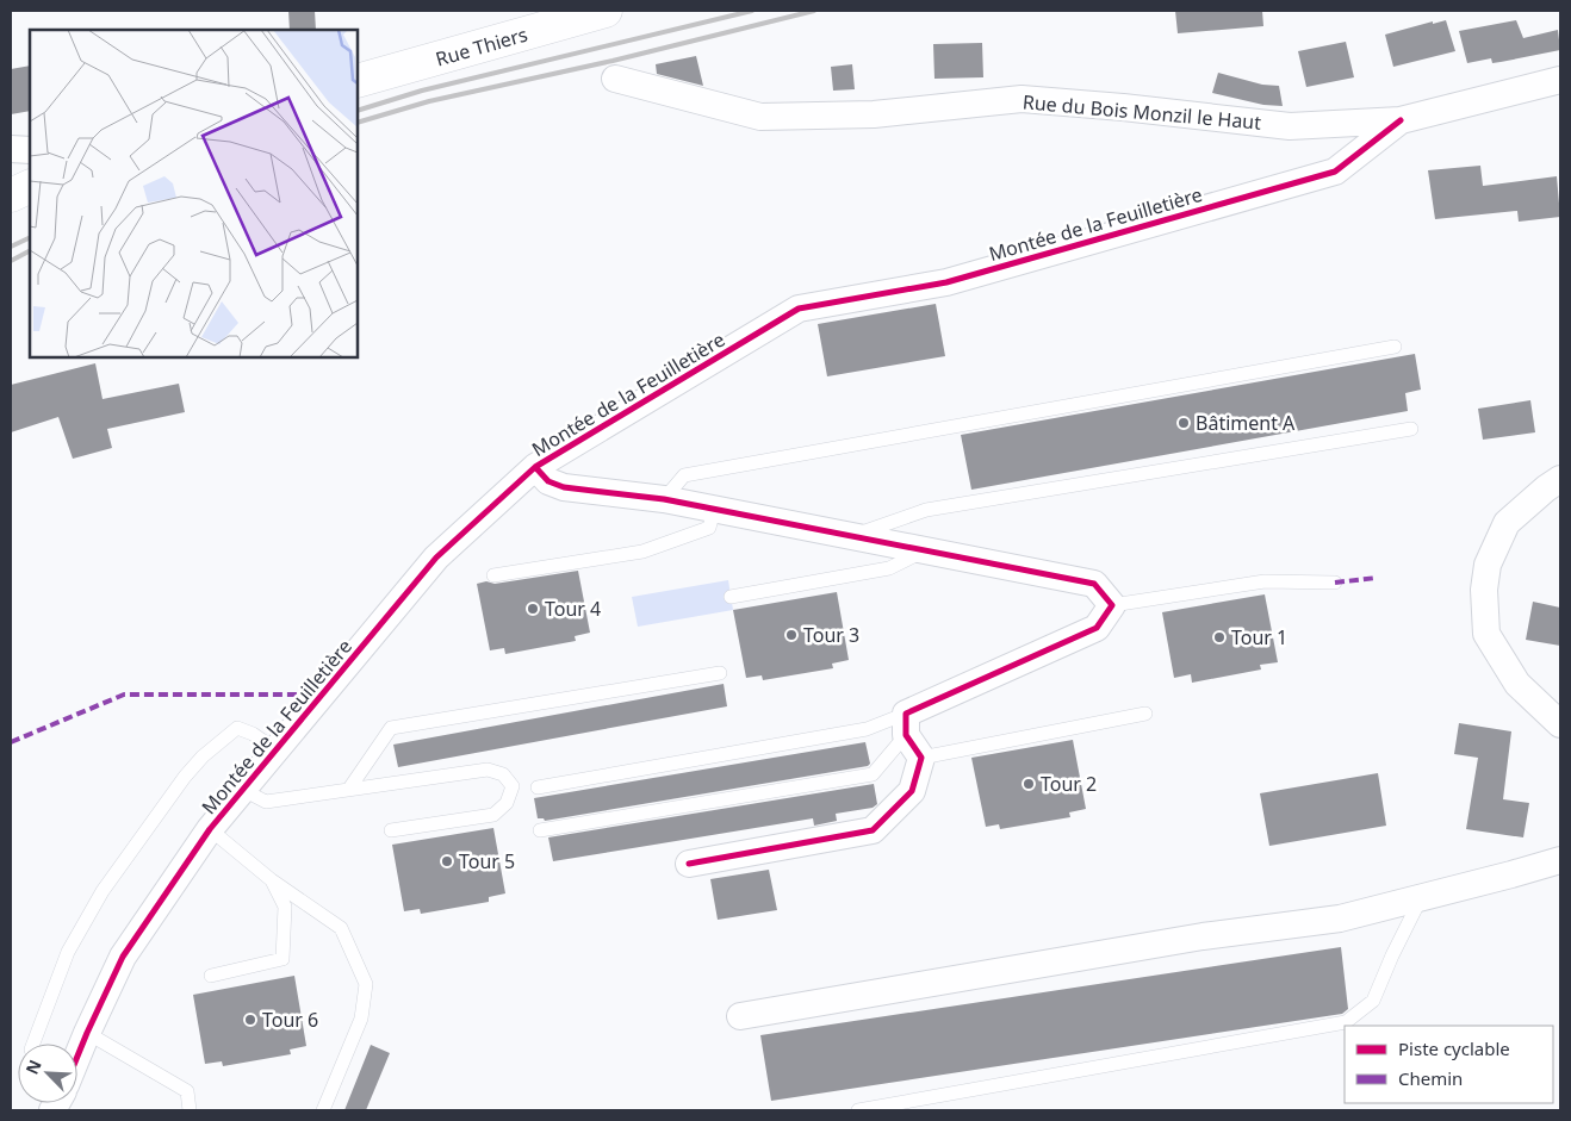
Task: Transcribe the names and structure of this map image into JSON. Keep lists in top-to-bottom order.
{
  "streets": {
    "street": ["Rue Thiers", "Rue du Bois Monzil le Haut", "Montée de la Feuilletière"]
  },
  "crossings": [
    ["Rue du Bois Monzil le Haut", "Montée de la Feuilletière"]
  ],
  "places": [
    "Bâtiment A",
    "Tour 4",
    "Tour 3",
    "Tour 1",
    "Tour 2",
    "Tour 5",
    "Tour 6"
  ],
  "legend": ["Piste cyclable", "Chemin"],
  "north": "top left"
}
